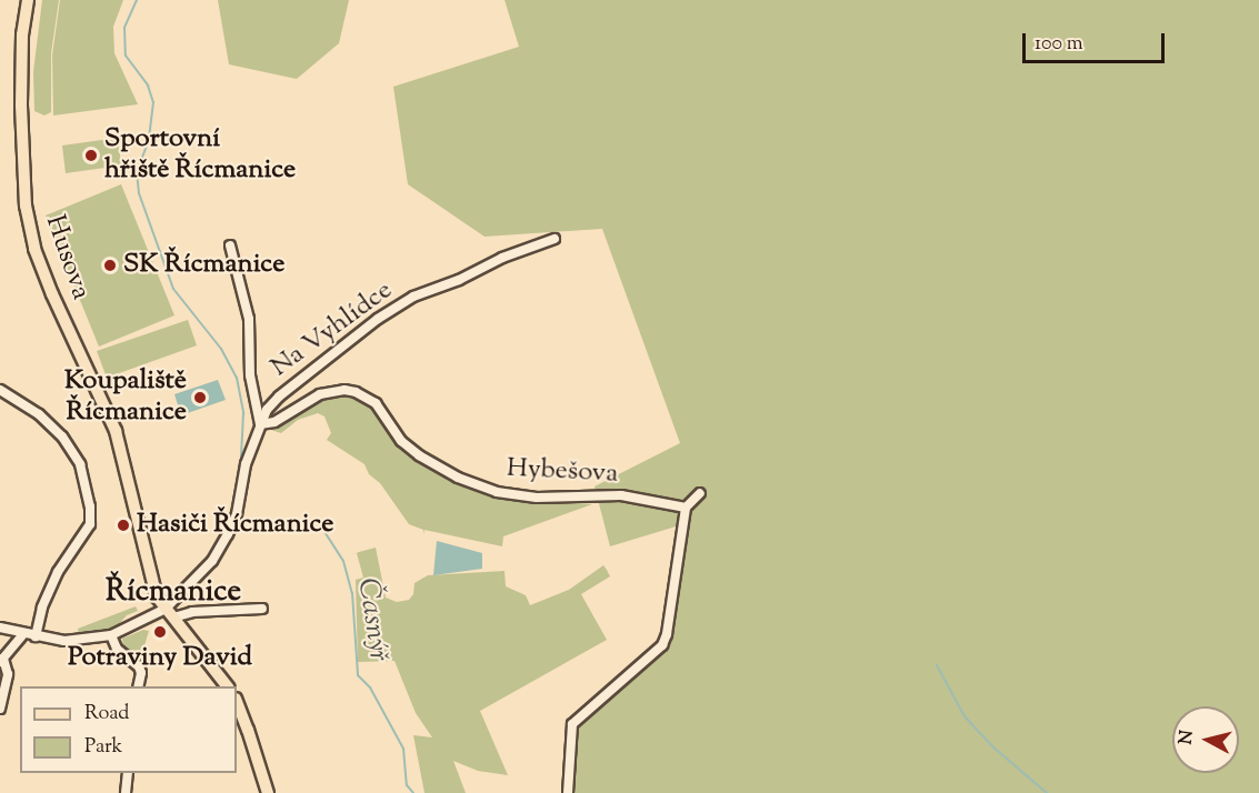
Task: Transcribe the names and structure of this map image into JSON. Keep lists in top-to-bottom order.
{
  "streets": {
    "main road": ["Husova"],
    "street": ["Na Vyhlídce", "Hybešova"]
  },
  "crossings": [
    ["Husova", "Na Vyhlídce"],
    ["Na Vyhlídce", "Hybešova"]
  ],
  "districts": ["Řícmanice"],
  "water": ["Časnýř"],
  "places": [
    "Sportovní hřiště Řícmanice",
    "SK Řícmanice",
    "Koupaliště Řícmanice",
    "Hasiči Řícmanice",
    "Potraviny David"
  ],
  "legend": ["Road", "Park"],
  "scale_bar": "100 m",
  "north": "left"
}
